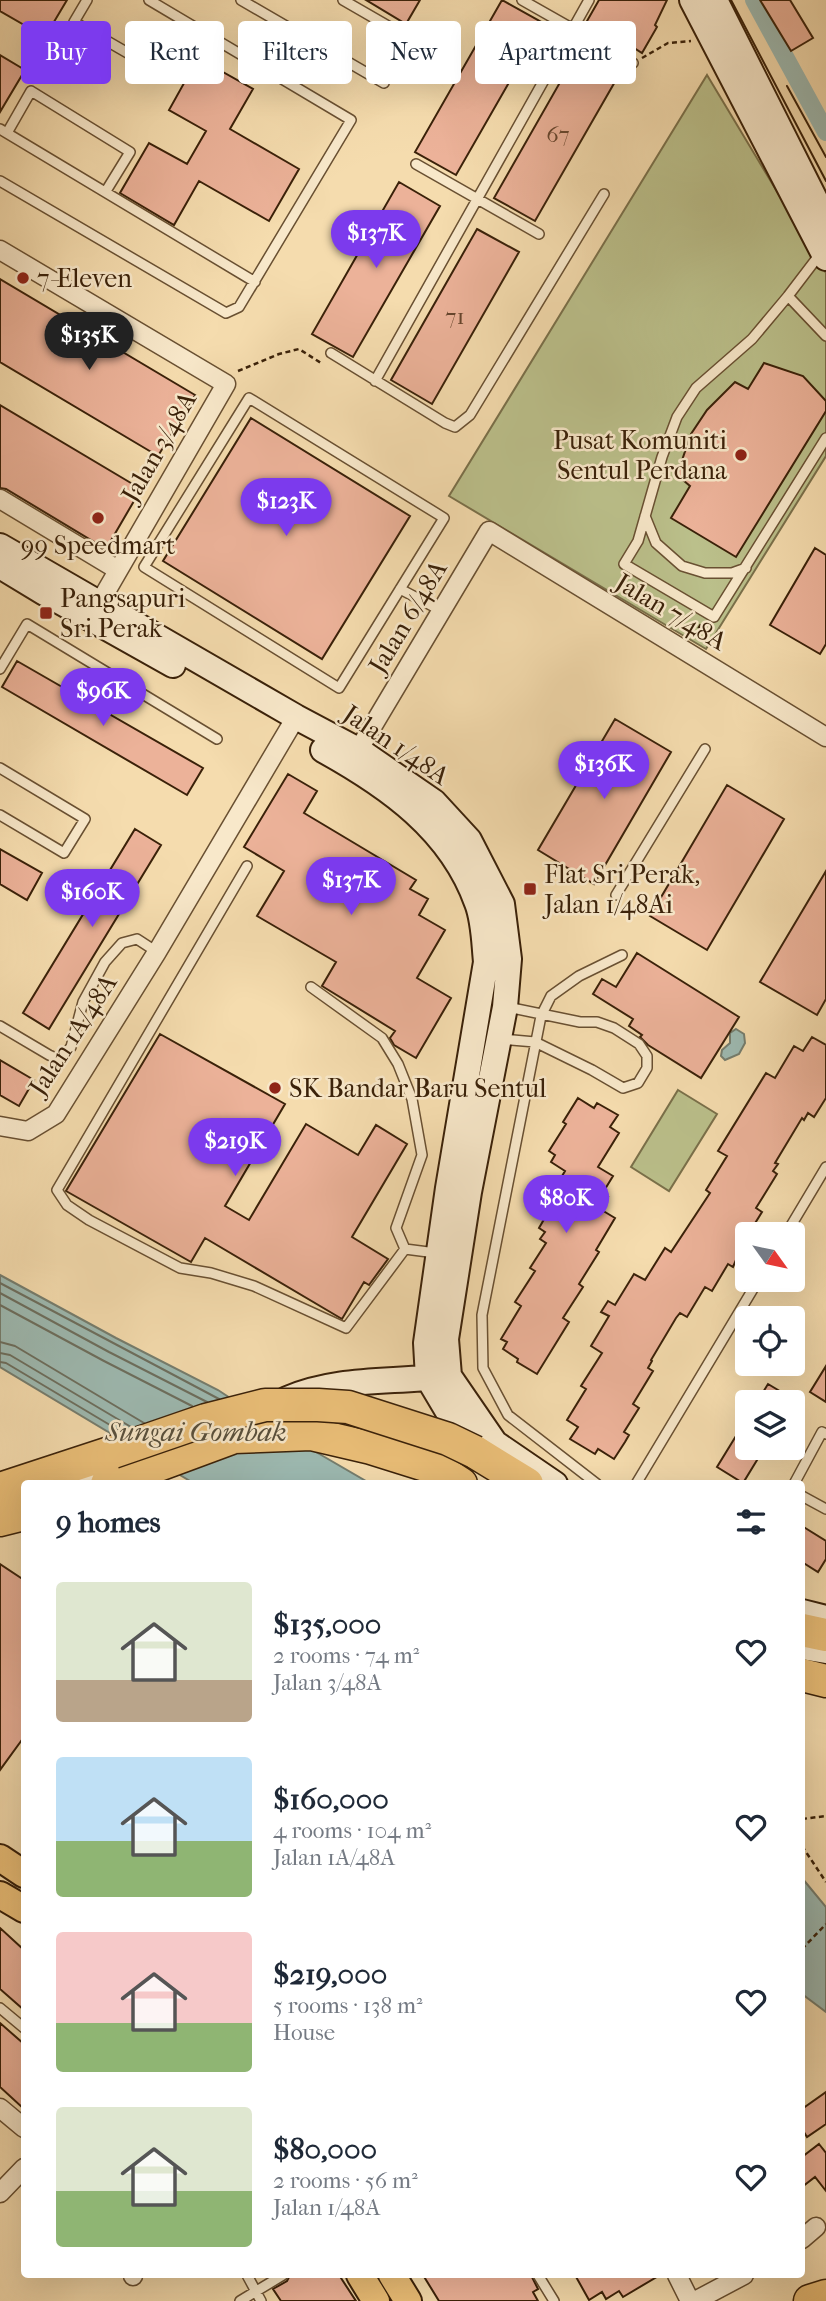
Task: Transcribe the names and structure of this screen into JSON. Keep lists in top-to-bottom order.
{
  "streets": {
    "main road": ["Jalan 1/48A"],
    "street": [
      "Jalan 3/48A",
      "Jalan 7/48A",
      "Jalan 6/48A",
      "Jalan 1A/48A"
    ]
  },
  "crossings": [
    ["Jalan 3/48A", "Jalan 1/48A"],
    ["Jalan 7/48A", "Jalan 6/48A"],
    ["Jalan 6/48A", "Jalan 1/48A"],
    ["Jalan 1/48A", "Jalan 1A/48A"]
  ],
  "water": ["Sungai Gombak"],
  "places": {
    "other": [
      "7-Eleven",
      "Pusat Komuniti Sentul Perdana",
      "99 Speedmart",
      "SK Bandar Baru Sentul"
    ],
    "transit": ["Pangsapuri Sri Perak", "Flat Sri Perak, Jalan 1/48Ai"]
  },
  "house_numbers": ["67", "71"],
  "north": "bottom right",
  "page": {
    "chip": [
      "Buy",
      "Rent",
      "Filters",
      "New",
      "Apartment"
    ],
    "price": [
      "$137K",
      "$135K",
      "$123K",
      "$96K",
      "$136K",
      "$137K",
      "$160K",
      "$219K",
      "$80K"
    ],
    "heading": "9 homes",
    "list": [
      {
        "name": "$135,000",
        "note": "2 rooms · 74 m² · Jalan 3/48A"
      },
      {
        "name": "$160,000",
        "note": "4 rooms · 104 m² · Jalan 1A/48A"
      },
      {
        "name": "$219,000",
        "note": "5 rooms · 138 m² · House"
      },
      {
        "name": "$80,000",
        "note": "2 rooms · 56 m² · Jalan 1/48A"
      }
    ]
  }
}
